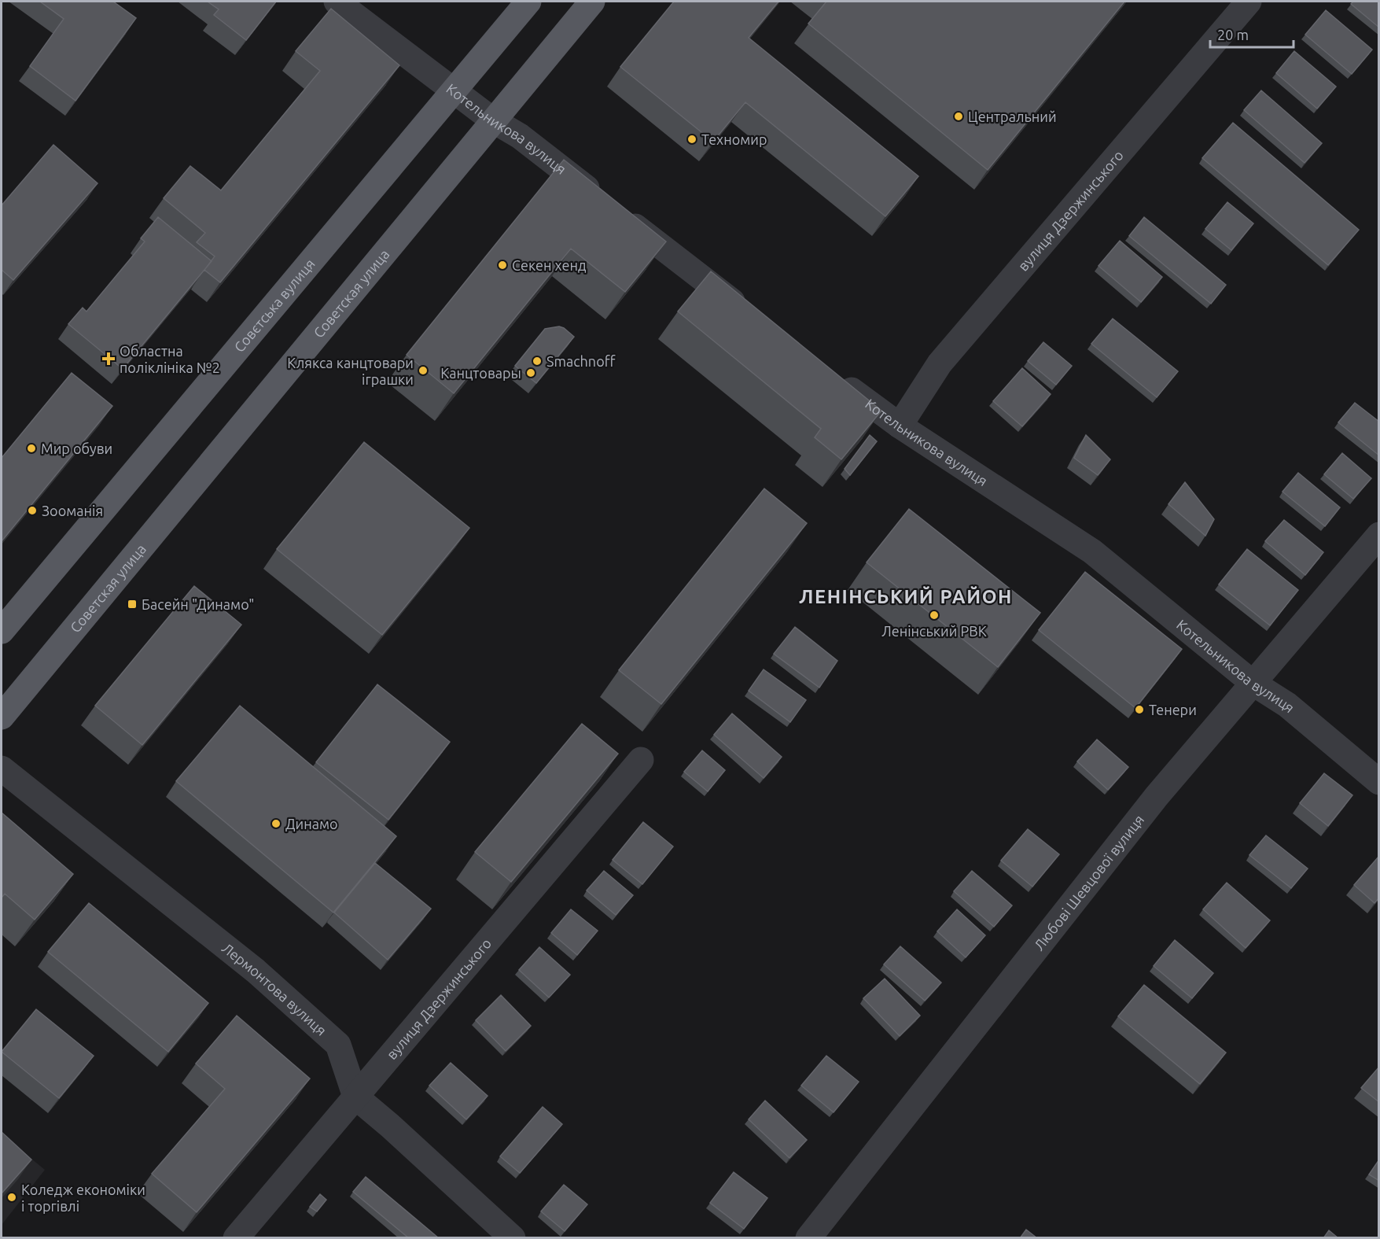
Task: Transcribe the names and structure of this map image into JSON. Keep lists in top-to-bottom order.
{
  "streets": {
    "main road": ["Советская улица", "Совєтська вулиця"],
    "street": [
      "Котельникова вулиця",
      "вулиця Дзержинського",
      "Любові Шевцової вулиця",
      "Лермонтова вулиця"
    ]
  },
  "crossings": [
    ["Котельникова вулиця", "вулиця Дзержинського"],
    ["Котельникова вулиця", "Советская улица"],
    ["Котельникова вулиця", "Совєтська вулиця"],
    ["Котельникова вулиця", "Любові Шевцової вулиця"],
    ["вулиця Дзержинського", "Лермонтова вулиця"]
  ],
  "districts": ["ЛЕНІНСЬКИЙ РАЙОН"],
  "places": {
    "other": [
      "Центральний",
      "Техномир",
      "Секен хенд",
      "Smachnoff",
      "Клякса канцтовари іграшки",
      "Канцтовары",
      "Мир обуви",
      "Зооманія",
      "Ленінський РВК",
      "Тенери",
      "Динамо",
      "Коледж економіки і торгівлі"
    ],
    "health": ["Областна поліклініка №2"],
    "transit": ["Басейн \"Динамо\""]
  },
  "scale_bar": "20 m"
}
